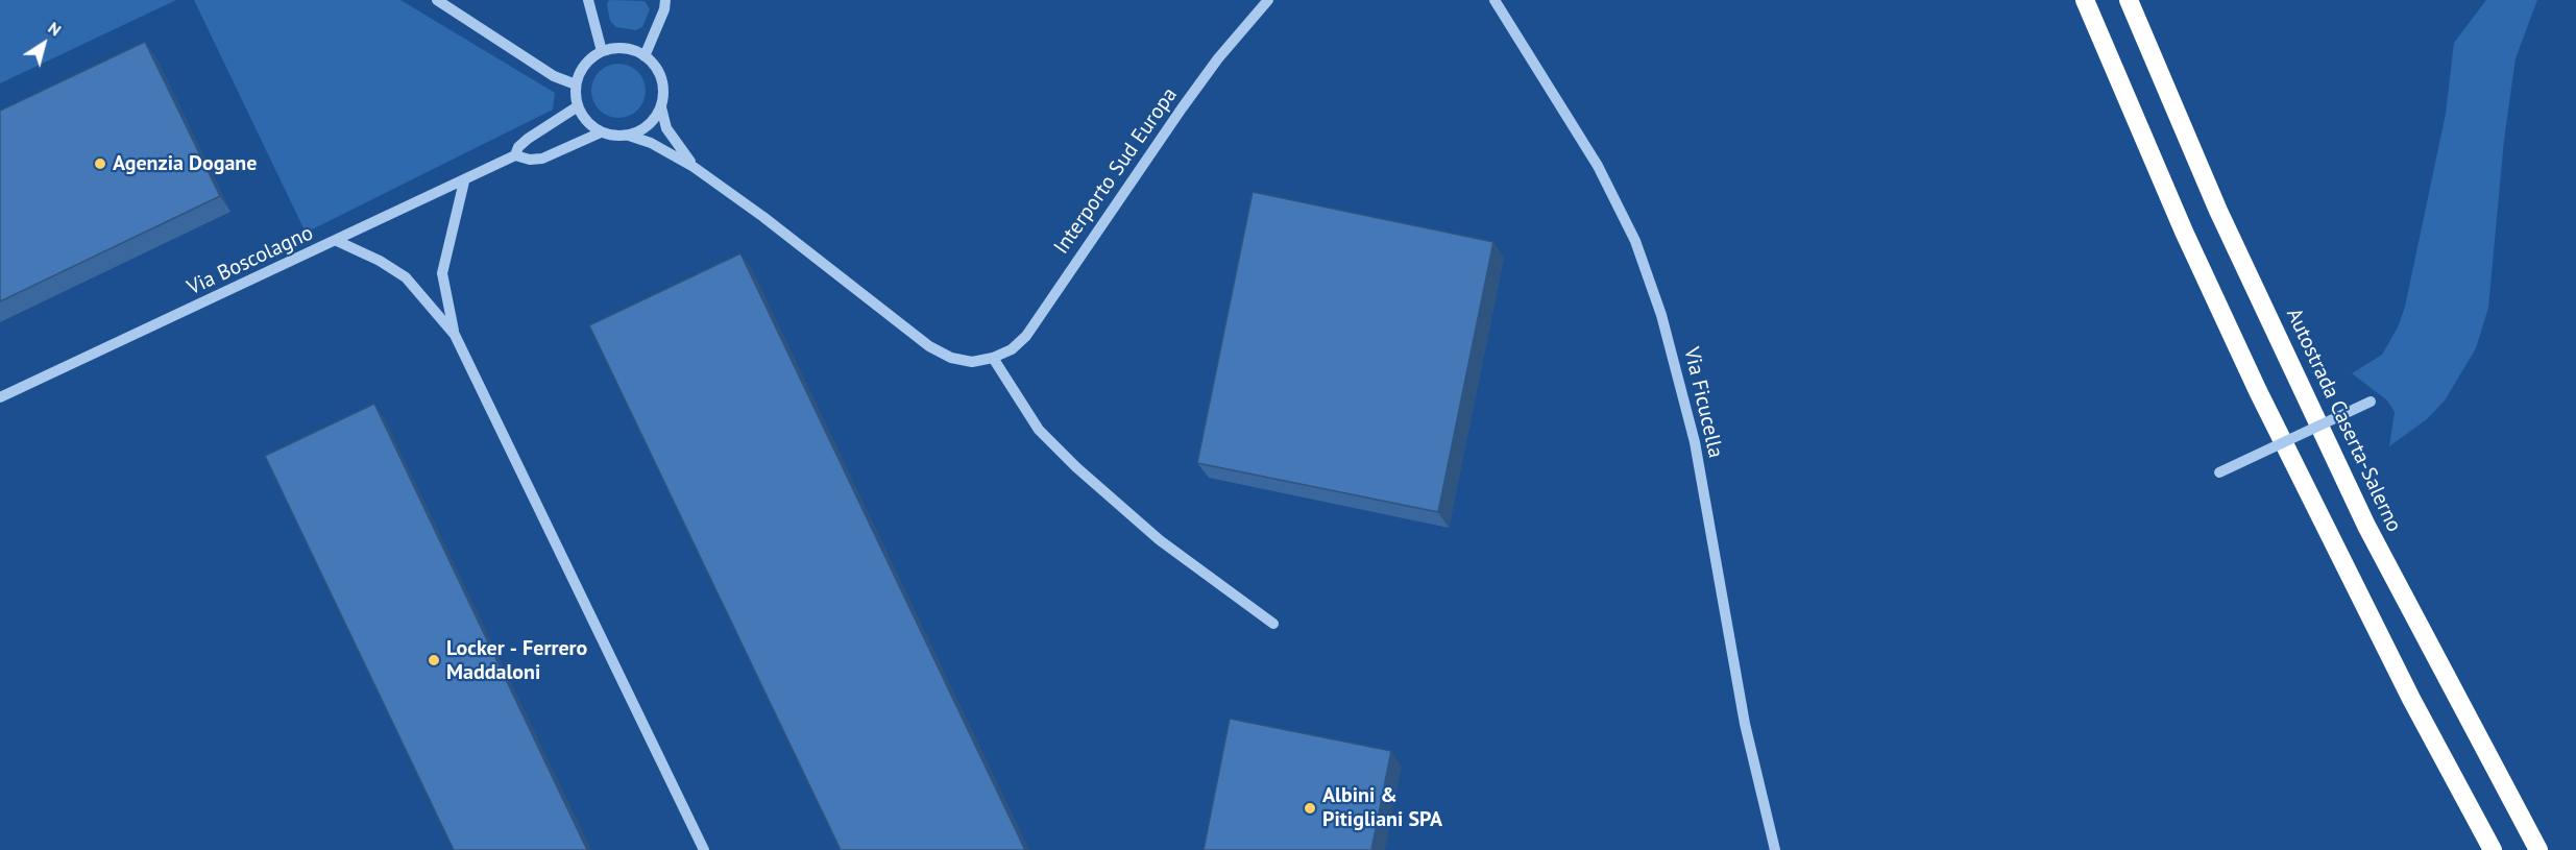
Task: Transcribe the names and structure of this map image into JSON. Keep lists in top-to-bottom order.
{
  "streets": {
    "highway": ["Autostrada Caserta-Salerno"],
    "street": ["Interporto Sud Europa", "Via Boscolagno", "Via Ficucella"]
  },
  "crossings": [
    ["Interporto Sud Europa", "Via Boscolagno"]
  ],
  "places": ["Agenzia Dogane", "Locker - Ferrero Maddaloni", "Albini & Pitigliani SPA"],
  "north": "top right"
}
